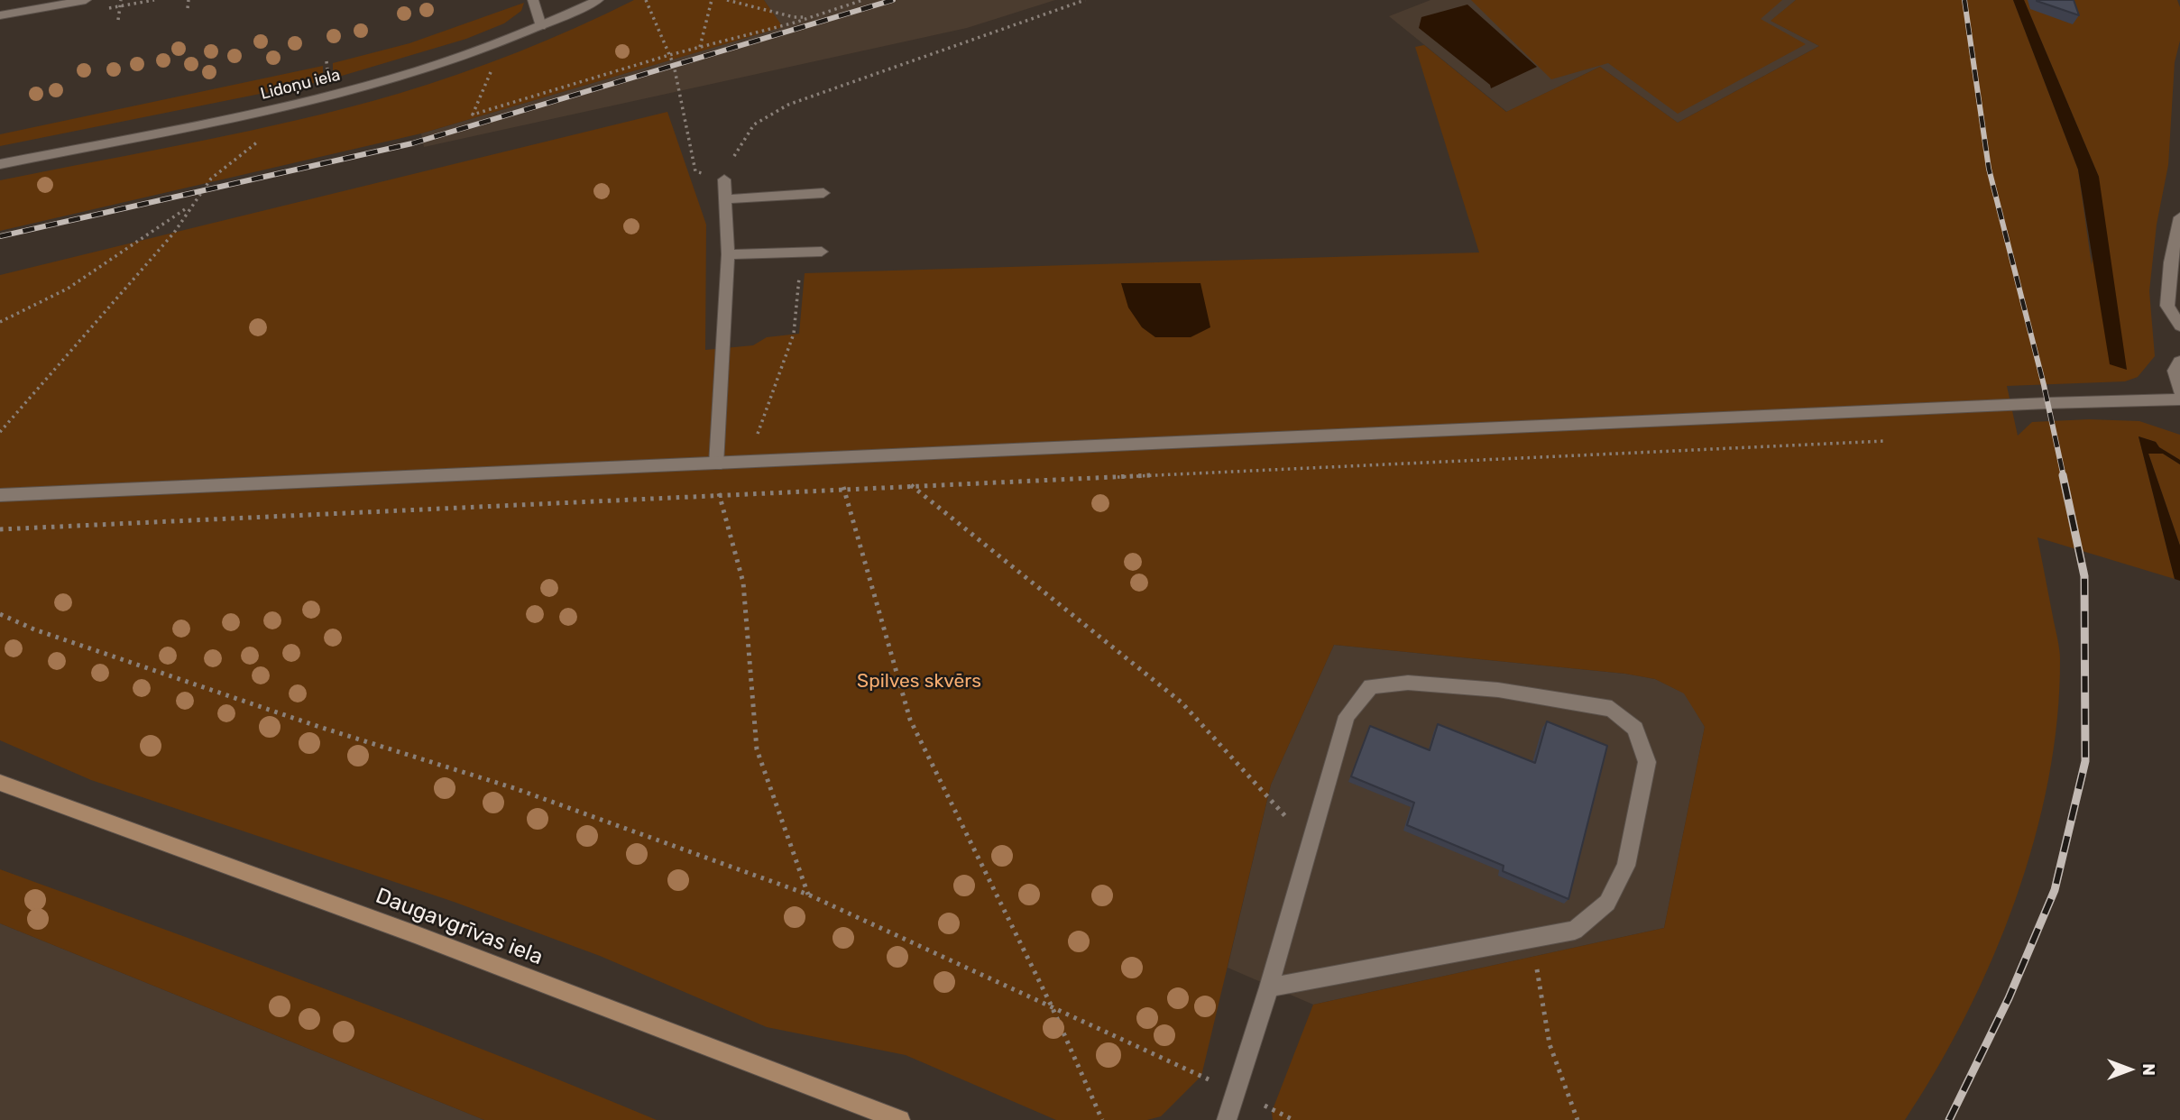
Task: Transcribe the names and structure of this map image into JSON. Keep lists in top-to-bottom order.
{
  "streets": {
    "main road": ["Daugavgrīvas iela"],
    "street": ["Lidoņu iela"]
  },
  "parks": ["Spilves skvērs"],
  "north": "right"
}
